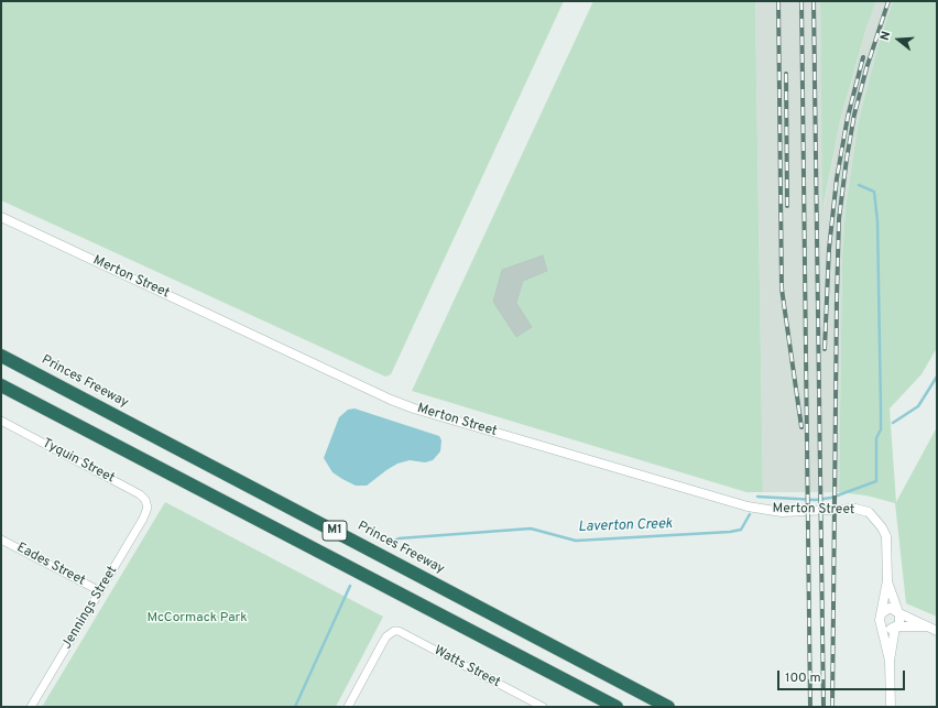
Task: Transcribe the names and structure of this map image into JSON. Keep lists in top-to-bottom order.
{
  "streets": {
    "highway": ["Princes Freeway", "M1"],
    "street": [
      "Merton Street",
      "Tyquin Street",
      "Eades Street",
      "Jennings Street",
      "Watts Street"
    ]
  },
  "crossings": [
    ["Tyquin Street", "Jennings Street"],
    ["Eades Street", "Jennings Street"]
  ],
  "water": ["Laverton Creek"],
  "parks": ["McCormack Park"],
  "scale_bar": "100 m",
  "north": "left"
}
